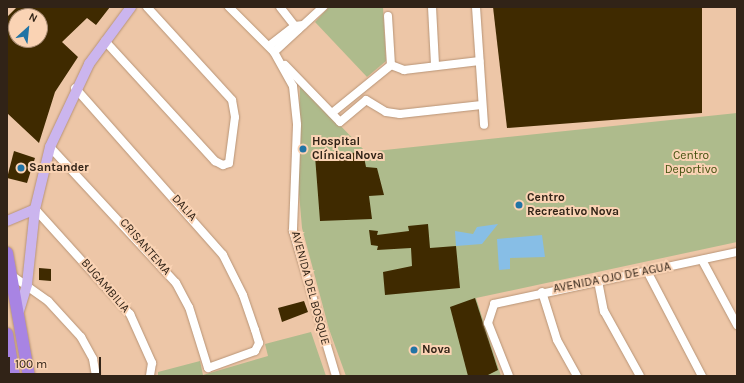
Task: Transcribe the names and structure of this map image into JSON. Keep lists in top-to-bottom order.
{
  "streets": {
    "street": [
      "DALIA",
      "CRISANTEMA",
      "AVENIDA OJO DE AGUA",
      "BUGAMBILIA",
      "AVENIDA DEL BOSQUE"
    ]
  },
  "crossings": [
    ["DALIA", "CRISANTEMA"]
  ],
  "parks": ["Centro Deportivo"],
  "places": [
    "Hospital Clínica Nova",
    "Santander",
    "Centro Recreativo Nova",
    "Nova"
  ],
  "scale_bar": "100 m",
  "north": "top right"
}
